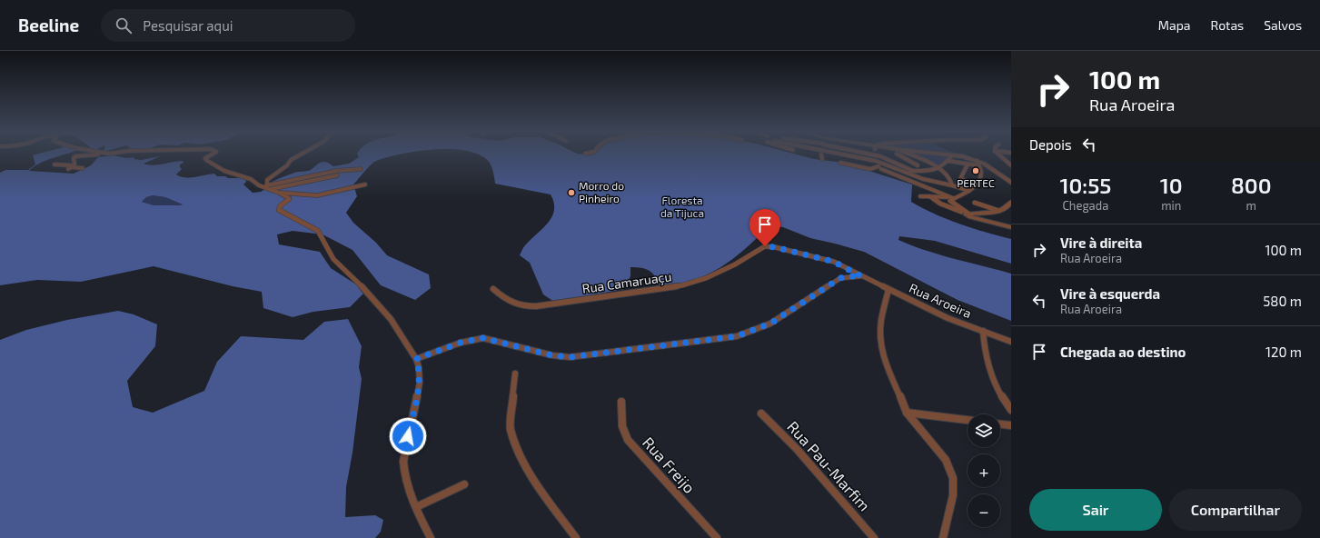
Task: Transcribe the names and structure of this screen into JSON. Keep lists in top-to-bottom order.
{
  "streets": {
    "street": [
      "Rua Camaruaçu",
      "Rua Aroeira",
      "Rua Freijo",
      "Rua Pau-Marfim"
    ]
  },
  "crossings": [
    ["Rua Camaruaçu", "Rua Aroeira"]
  ],
  "parks": ["Floresta da Tijuca"],
  "places": ["PERTEC", "Morro do Pinheiro"],
  "page": {
    "header": "Beeline",
    "search": "Pesquisar aqui",
    "nav": ["Mapa", "Rotas", "Salvos"],
    "turn": ["100 m", "Rua Aroeira"],
    "then": "Depois",
    "eta": [
      "10:55",
      "Chegada",
      "10",
      "min",
      "800",
      "m"
    ],
    "list": [
      {
        "name": "Vire à direita",
        "note": "Rua Aroeira",
        "value": "100 m"
      },
      {
        "name": "Vire à esquerda",
        "note": "Rua Aroeira",
        "value": "580 m"
      },
      {
        "name": "Chegada ao destino",
        "value": "120 m"
      }
    ],
    "map_buttons": ["+", "−"],
    "buttons": ["Sair", "Compartilhar"]
  }
}
